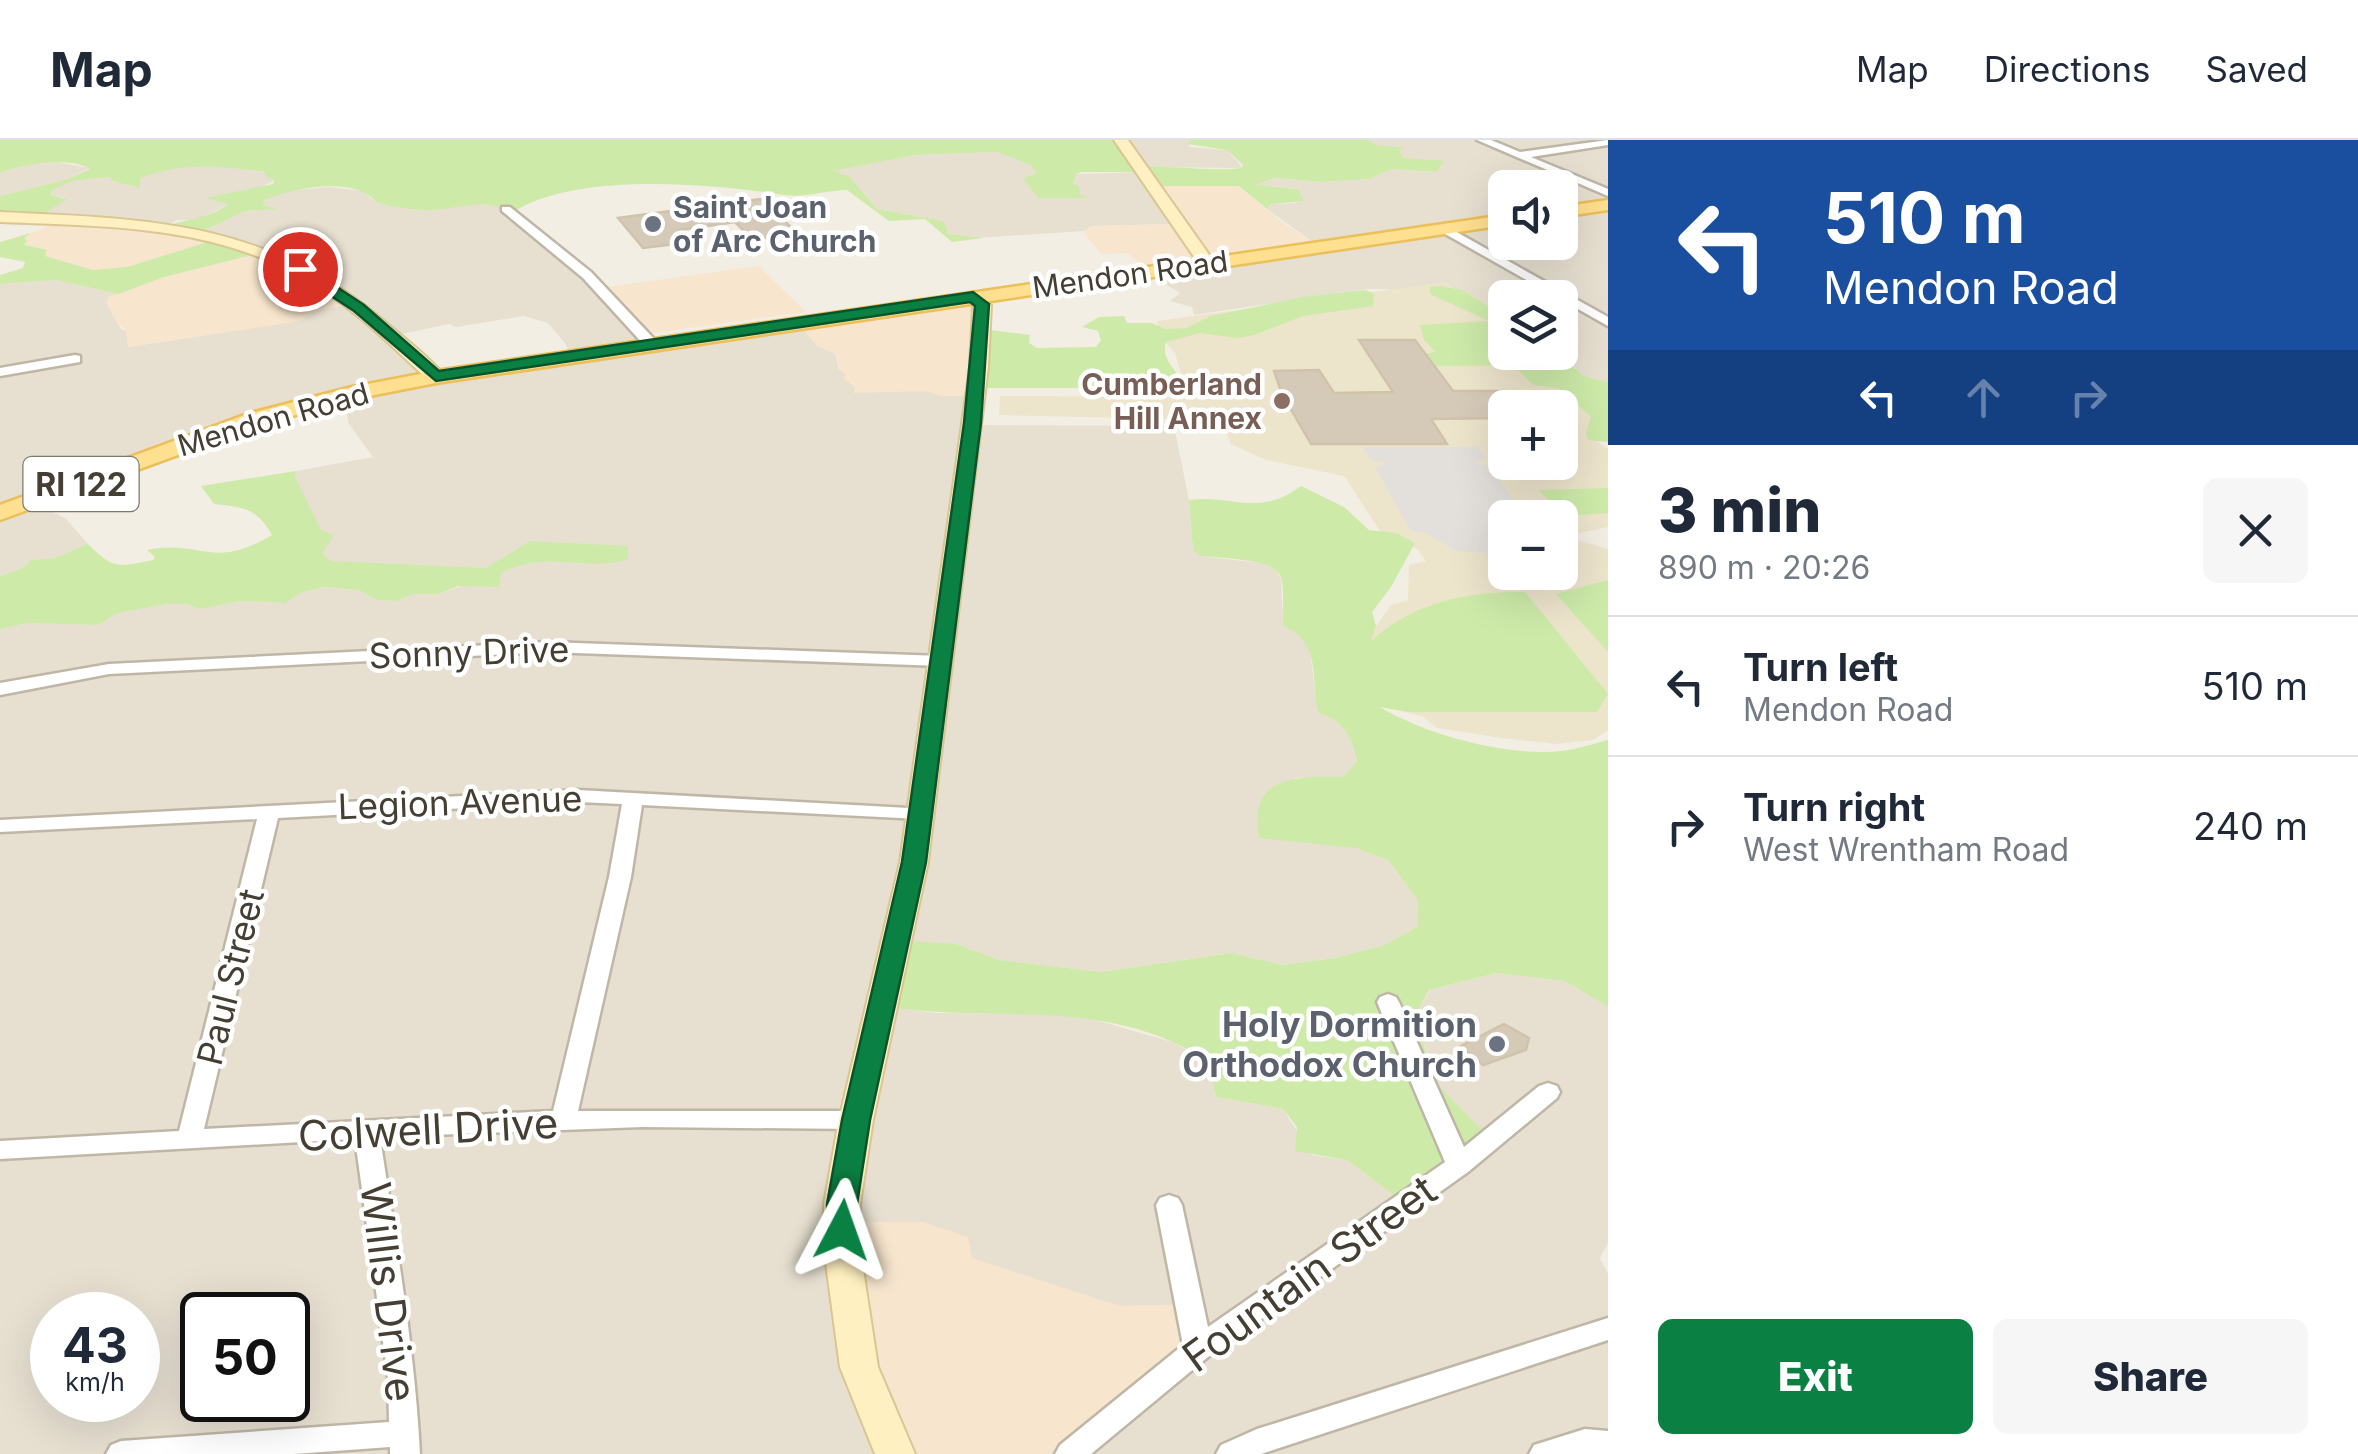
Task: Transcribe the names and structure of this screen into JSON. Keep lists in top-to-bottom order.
{
  "streets": {
    "main road": ["Mendon Road", "RI 122"],
    "street": [
      "Sonny Drive",
      "Legion Avenue",
      "Paul Street",
      "Colwell Drive",
      "Fountain Street",
      "Willis Drive"
    ]
  },
  "crossings": [
    ["Legion Avenue", "Paul Street"],
    ["Paul Street", "Colwell Drive"],
    ["Colwell Drive", "Willis Drive"]
  ],
  "places": ["Saint Joan of Arc Church", "Cumberland Hill Annex", "Holy Dormition Orthodox Church"],
  "page": {
    "header": "Map",
    "nav": ["Map", "Directions", "Saved"],
    "turn": ["510 m", "Mendon Road"],
    "map_buttons": ["+", "−"],
    "heading": ["3 min", "890 m · 20:26"],
    "list": [
      {
        "name": "Turn left",
        "note": "Mendon Road",
        "value": "510 m"
      },
      {
        "name": "Turn right",
        "note": "West Wrentham Road",
        "value": "240 m"
      }
    ],
    "speed": "43 km/h",
    "limit": "50",
    "buttons": ["Exit", "Share"]
  }
}
